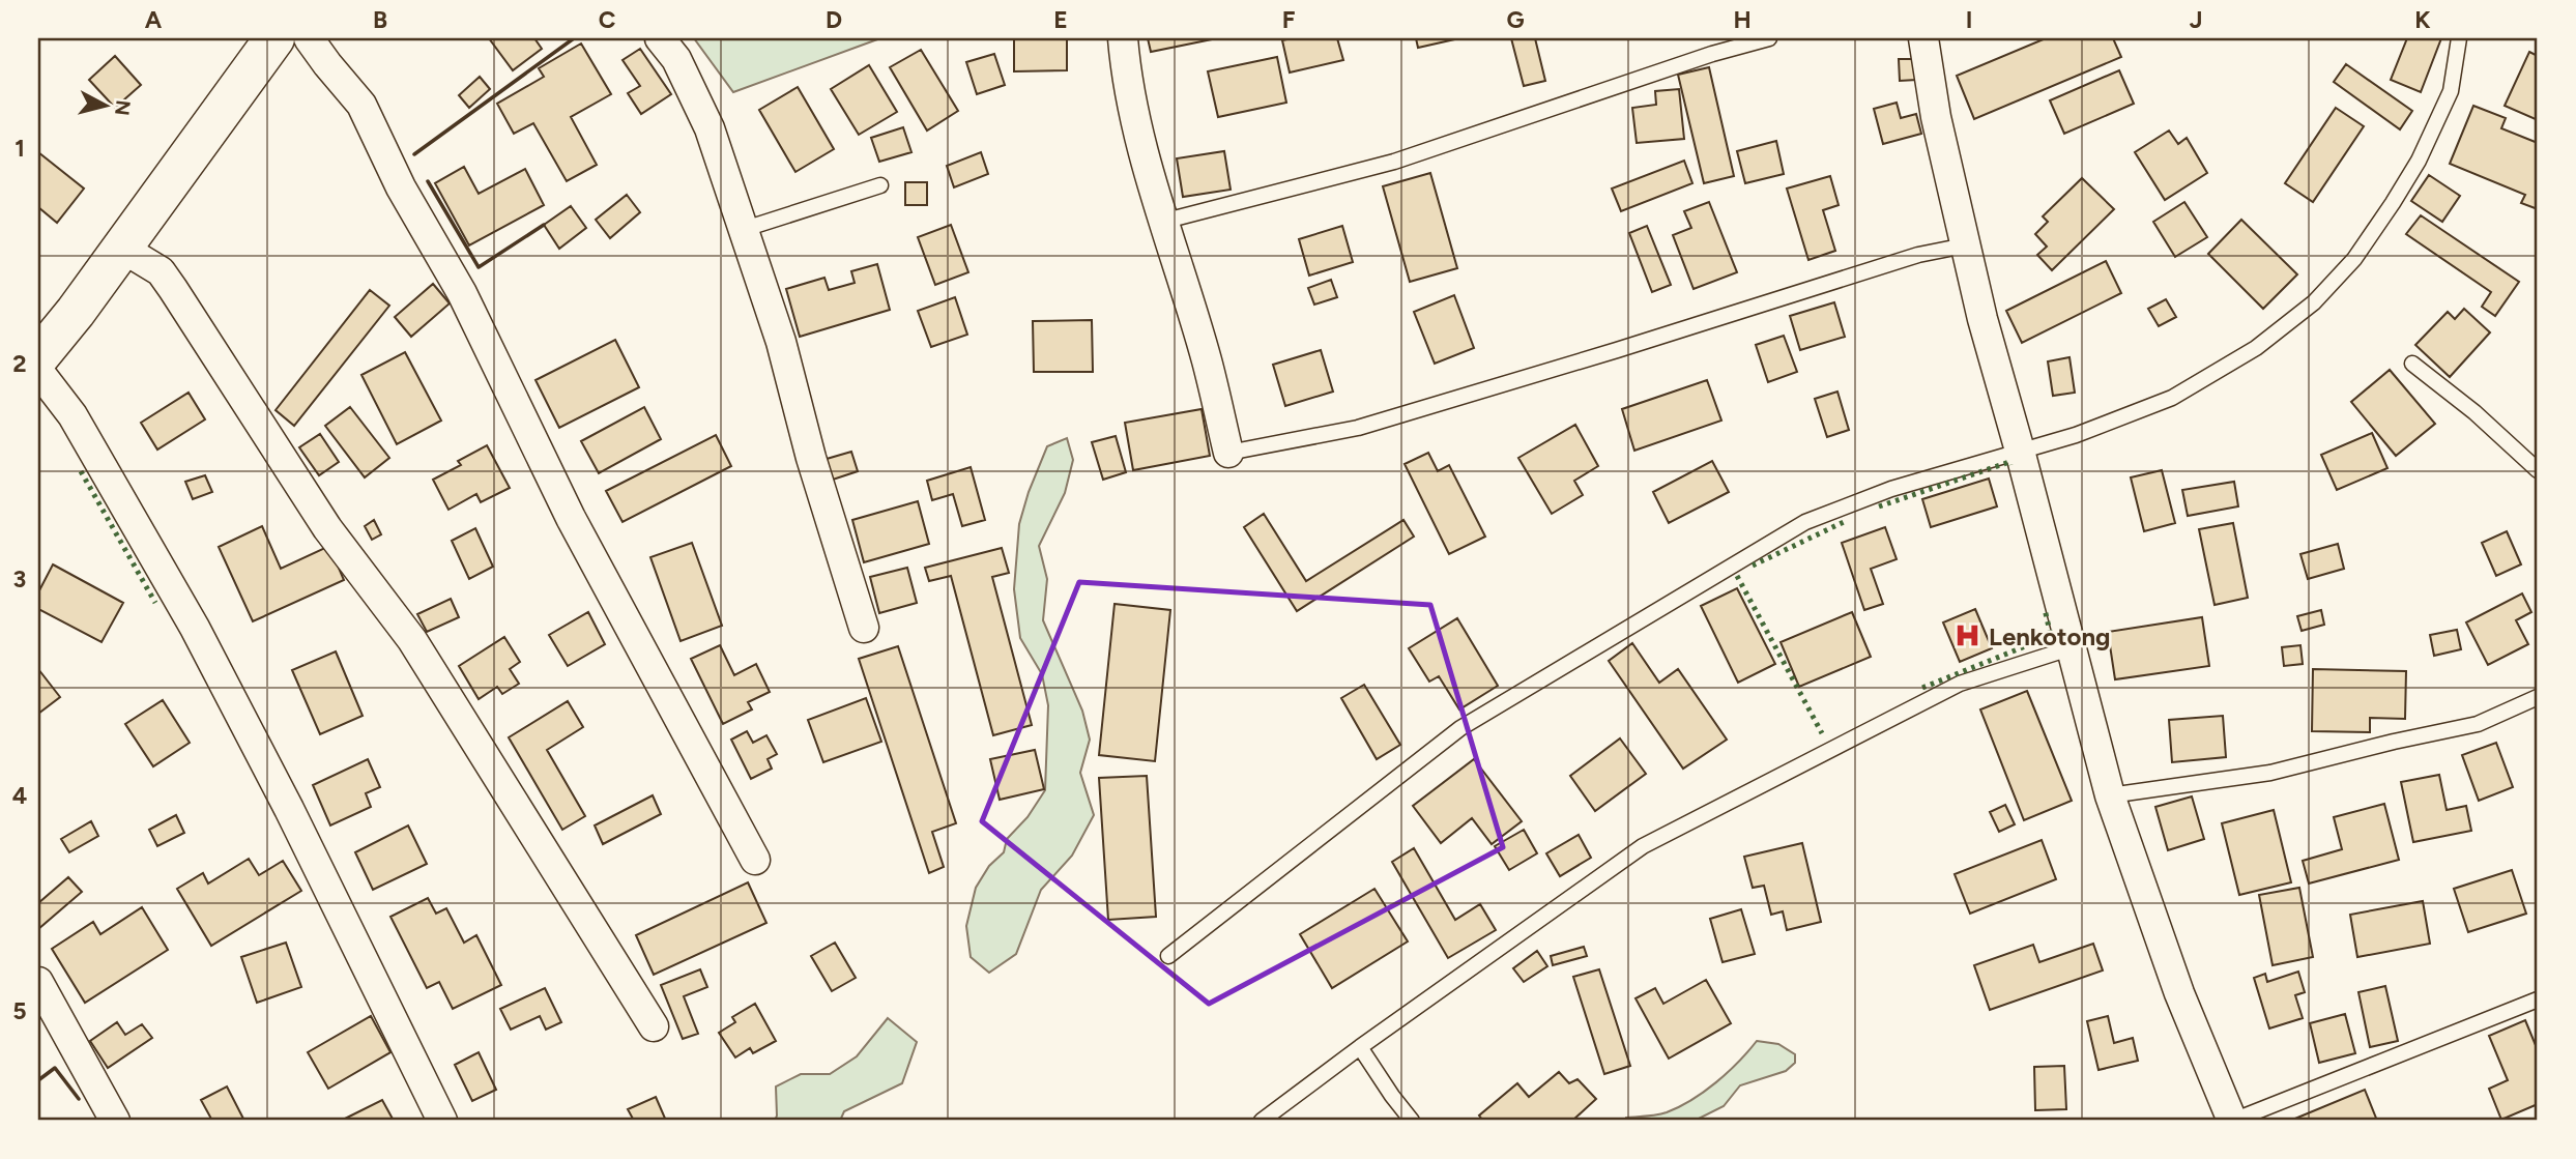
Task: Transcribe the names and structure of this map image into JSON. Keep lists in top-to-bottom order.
{
  "places": {
    "hospital": ["Lenkotong"]
  },
  "north": "right",
  "grid": {
    "columns": [
      "A",
      "B",
      "C",
      "D",
      "E",
      "F",
      "G",
      "H",
      "I",
      "J",
      "K"
    ],
    "rows": [
      "1",
      "2",
      "3",
      "4",
      "5"
    ]
  }
}
